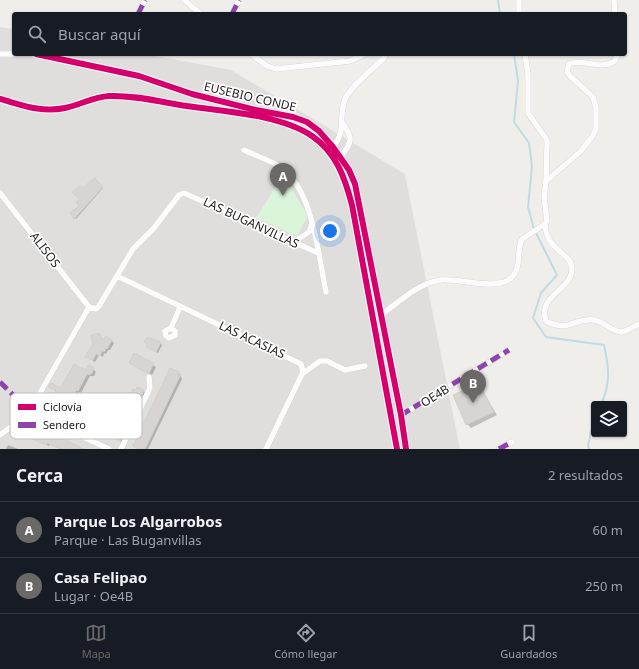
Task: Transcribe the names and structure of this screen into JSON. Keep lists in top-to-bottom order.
{
  "streets": {
    "street": [
      "EUSEBIO CONDE",
      "LAS BUGANVILLAS",
      "ALISOS",
      "LAS ACASIAS",
      "OE4B"
    ]
  },
  "crossings": [
    ["EUSEBIO CONDE", "OE4B"],
    ["LAS BUGANVILLAS", "LAS ACASIAS"]
  ],
  "legend": ["Ciclovía", "Sendero"],
  "page": {
    "search": "Buscar aquí",
    "pins": ["A", "B"],
    "heading": ["Cerca", "2 resultados"],
    "list": [
      {
        "mark": "A",
        "name": "Parque Los Algarrobos",
        "note": "Parque · Las Buganvillas",
        "value": "60 m"
      },
      {
        "mark": "B",
        "name": "Casa Felipao",
        "note": "Lugar · Oe4B",
        "value": "250 m"
      }
    ],
    "nav": ["Mapa", "Cómo llegar", "Guardados"]
  }
}
